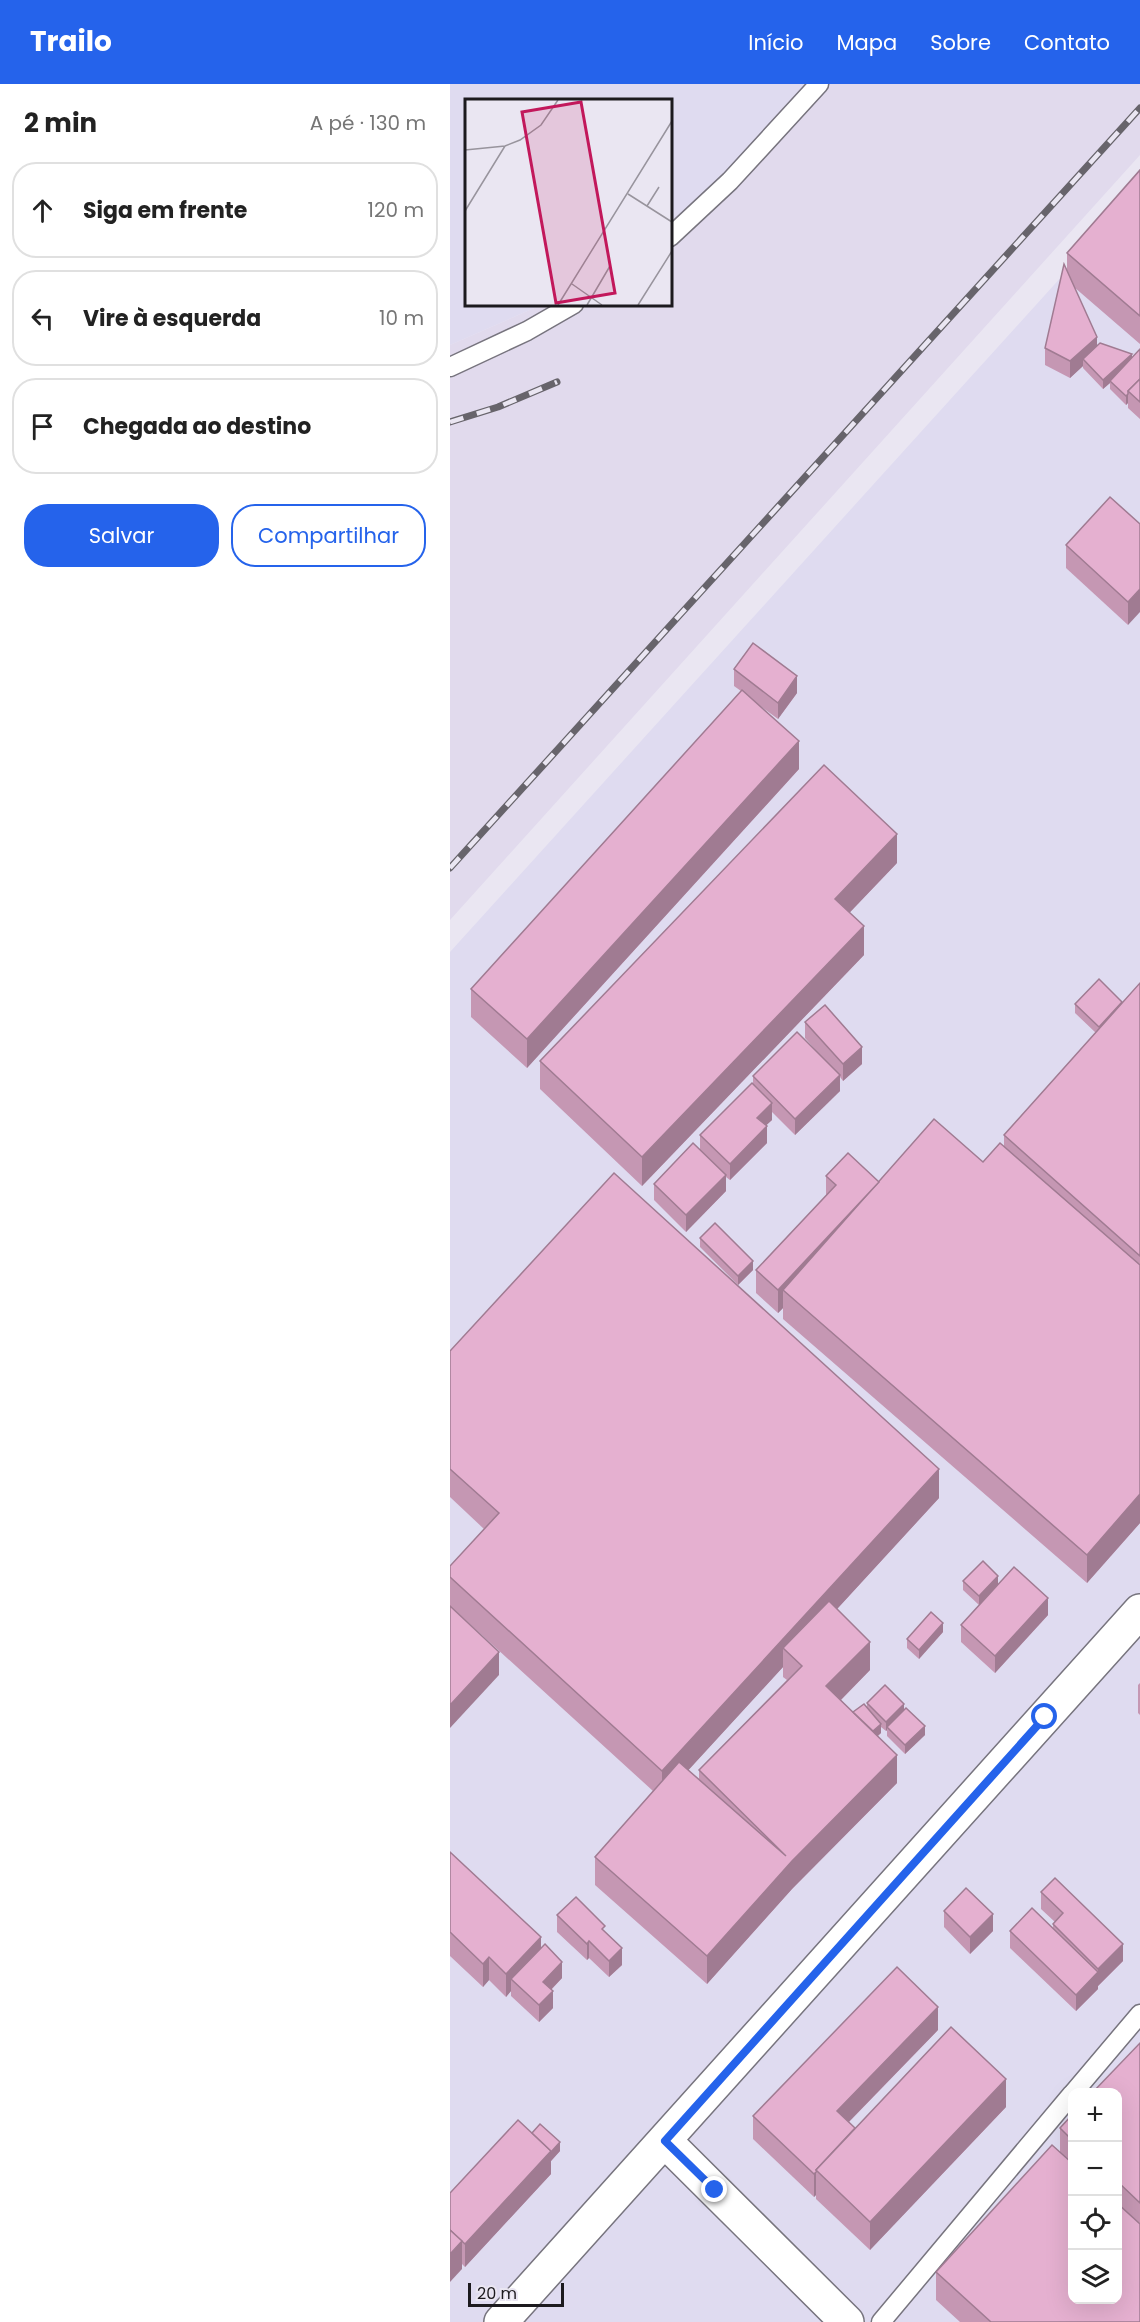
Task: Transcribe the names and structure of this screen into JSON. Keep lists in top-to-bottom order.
{
  "scale_bar": "20 m",
  "page": {
    "header": "Trailo",
    "nav": [
      "Início",
      "Mapa",
      "Sobre",
      "Contato"
    ],
    "heading": ["2 min", "A pé · 130 m"],
    "list": [
      ["Siga em frente", "120 m"],
      ["Vire à esquerda", "10 m"],
      "Chegada ao destino"
    ],
    "buttons": ["Salvar", "Compartilhar"],
    "map_buttons": ["+", "−"],
    "scale": "20 m"
  }
}
